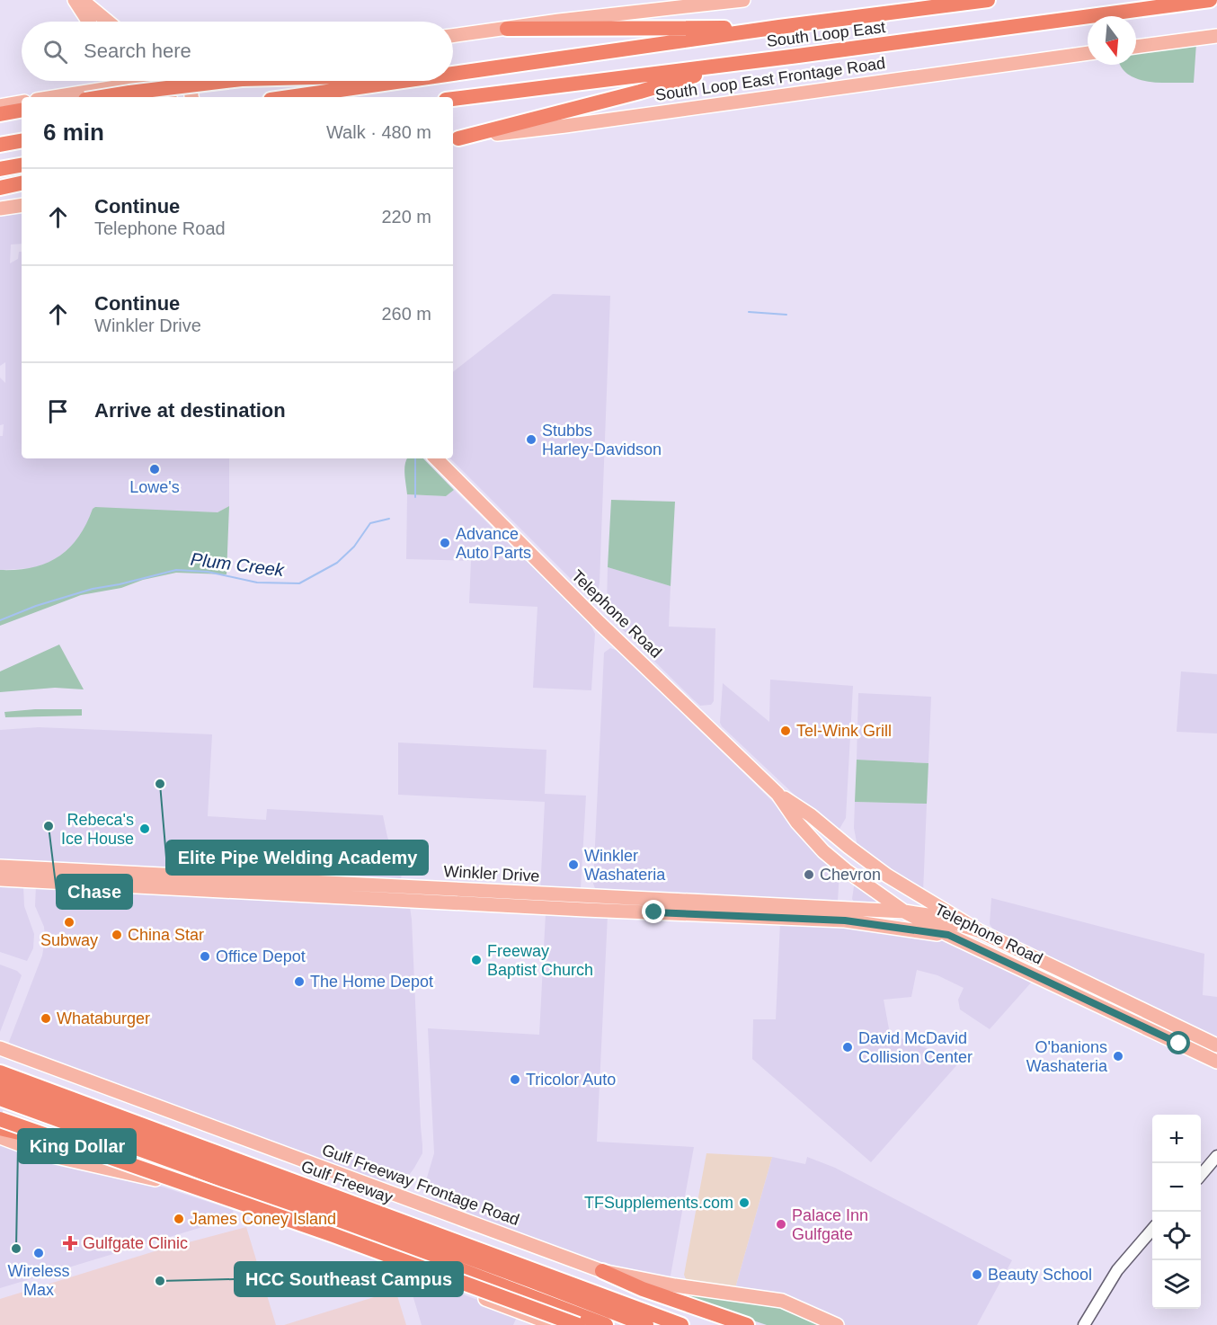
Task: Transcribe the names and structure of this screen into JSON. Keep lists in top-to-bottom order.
{
  "streets": {
    "highway": ["South Loop East", "Gulf Freeway"],
    "main road": [
      "South Loop East Frontage Road",
      "Telephone Road",
      "Winkler Drive",
      "Gulf Freeway Frontage Road"
    ]
  },
  "crossings": [
    ["Telephone Road", "Winkler Drive"]
  ],
  "water": ["Plum Creek"],
  "places": {
    "other": [
      "Stubbs Harley-Davidson",
      "Lowe's",
      "Advance Auto Parts",
      "Tel-Wink Grill",
      "Elite Pipe Welding Academy",
      "Chase",
      "Rebeca's Ice House",
      "Winkler Washateria",
      "Chevron",
      "Subway",
      "China Star",
      "Office Depot",
      "Freeway Baptist Church",
      "The Home Depot",
      "Whataburger",
      "David McDavid Collision Center",
      "O'banions Washateria",
      "Tricolor Auto",
      "TFSupplements.com",
      "James Coney Island",
      "Palace Inn Gulfgate",
      "King Dollar",
      "Wireless Max",
      "Beauty School",
      "HCC Southeast Campus"
    ],
    "health": ["Gulfgate Clinic"]
  },
  "north": "bottom",
  "page": {
    "search": "Search here",
    "heading": ["6 min", "Walk · 480 m"],
    "list": [
      ["Continue", "Telephone Road", "220 m"],
      ["Continue", "Winkler Drive", "260 m"],
      "Arrive at destination"
    ],
    "map_buttons": ["+", "−"]
  }
}
